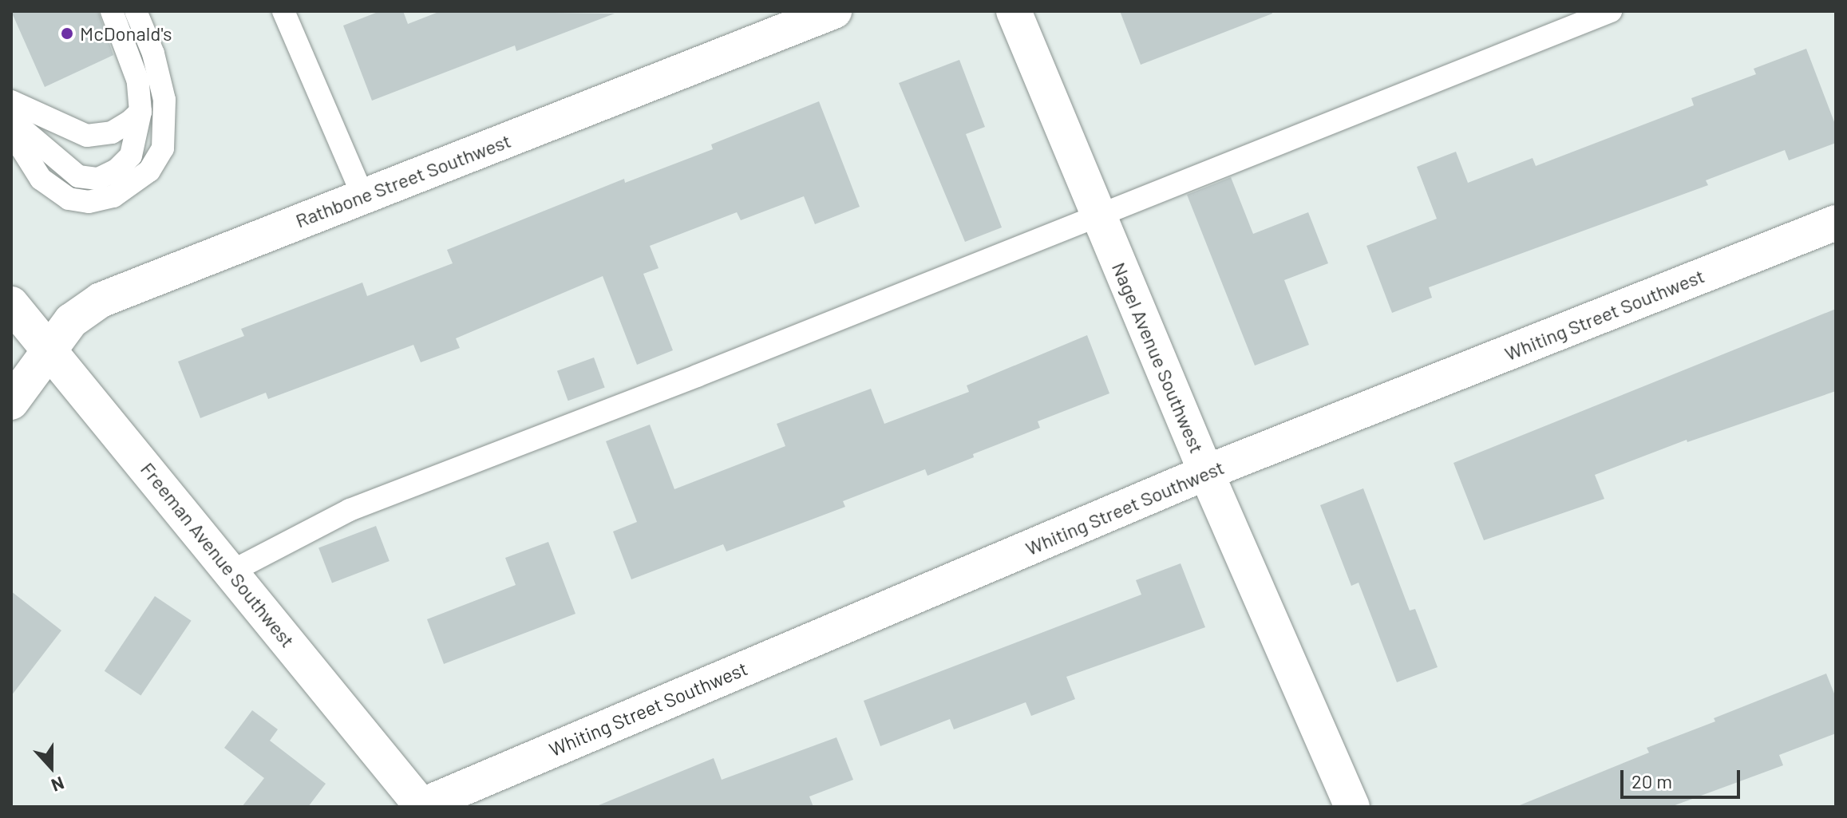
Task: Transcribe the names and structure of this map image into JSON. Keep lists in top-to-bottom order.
{
  "streets": {
    "street": [
      "Rathbone Street Southwest",
      "Whiting Street Southwest",
      "Nagel Avenue Southwest",
      "Freeman Avenue Southwest"
    ]
  },
  "crossings": [
    ["Rathbone Street Southwest", "Freeman Avenue Southwest"],
    ["Whiting Street Southwest", "Nagel Avenue Southwest"],
    ["Whiting Street Southwest", "Freeman Avenue Southwest"]
  ],
  "places": ["McDonald's"],
  "scale_bar": "20 m",
  "north": "bottom"
}
